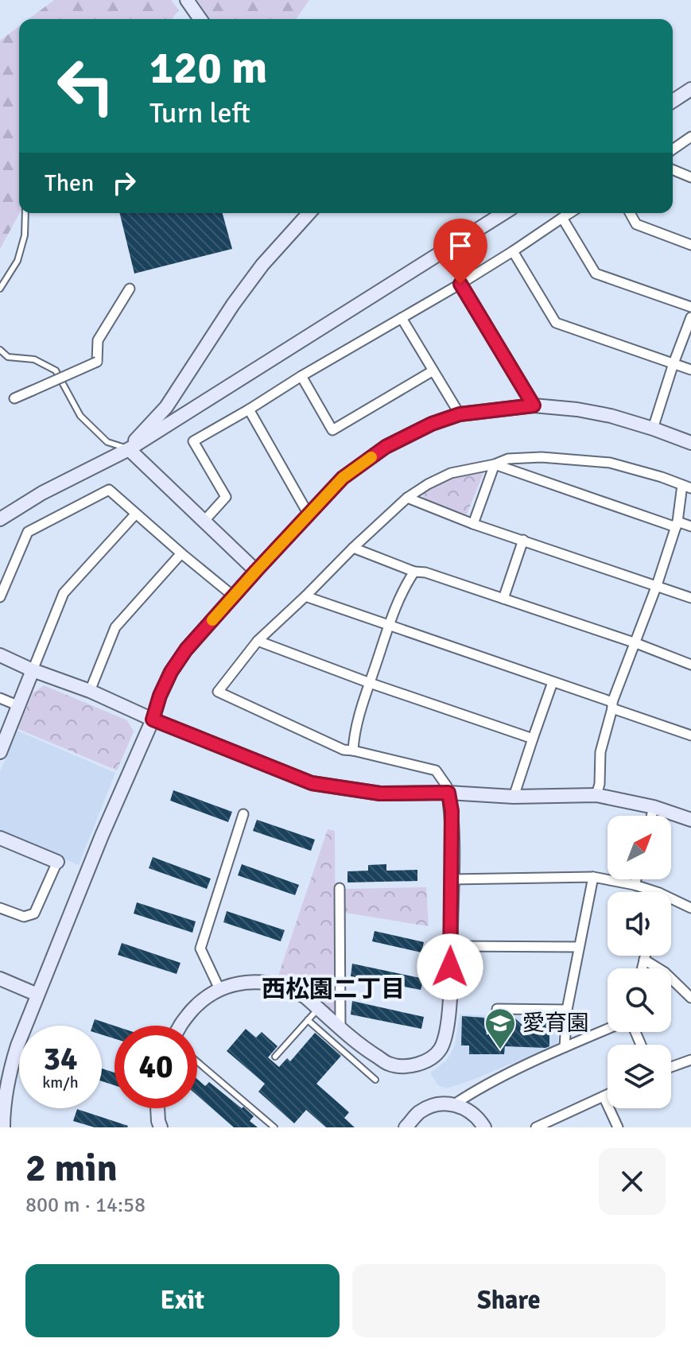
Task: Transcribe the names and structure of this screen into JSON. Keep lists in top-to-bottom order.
{
  "districts": ["西松園二丁目"],
  "places": {
    "school or university": ["愛育園"]
  },
  "north": "top right",
  "page": {
    "turn": ["120 m", "Turn left"],
    "then": "Then",
    "speed": "34 km/h",
    "limit": "40",
    "heading": ["2 min", "800 m · 14:58"],
    "buttons": ["Exit", "Share"]
  }
}
